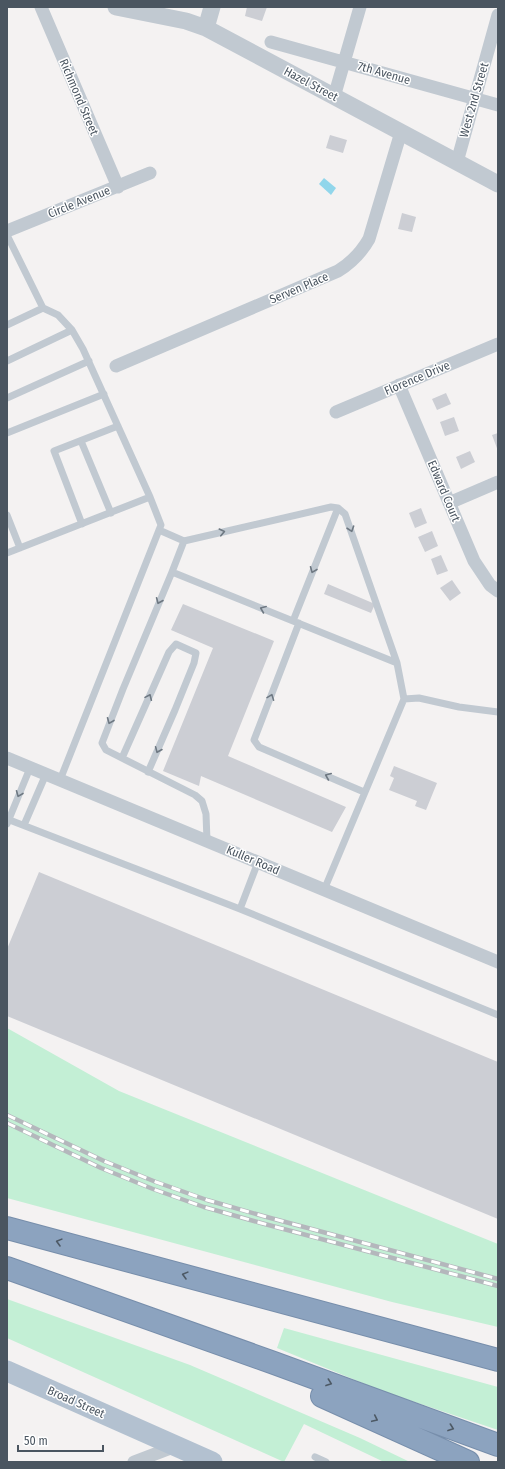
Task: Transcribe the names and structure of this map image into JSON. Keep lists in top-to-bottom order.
{
  "streets": {
    "main road": ["Broad Street"],
    "street": [
      "7th Avenue",
      "Hazel Street",
      "Richmond Street",
      "West 2nd Street",
      "Circle Avenue",
      "Serven Place",
      "Florence Drive",
      "Edward Court",
      "Kuller Road"
    ]
  },
  "crossings": [
    ["7th Avenue", "West 2nd Street"],
    ["Hazel Street", "West 2nd Street"],
    ["Hazel Street", "Serven Place"],
    ["Richmond Street", "Circle Avenue"],
    ["Florence Drive", "Edward Court"]
  ],
  "scale_bar": "50 m"
}
